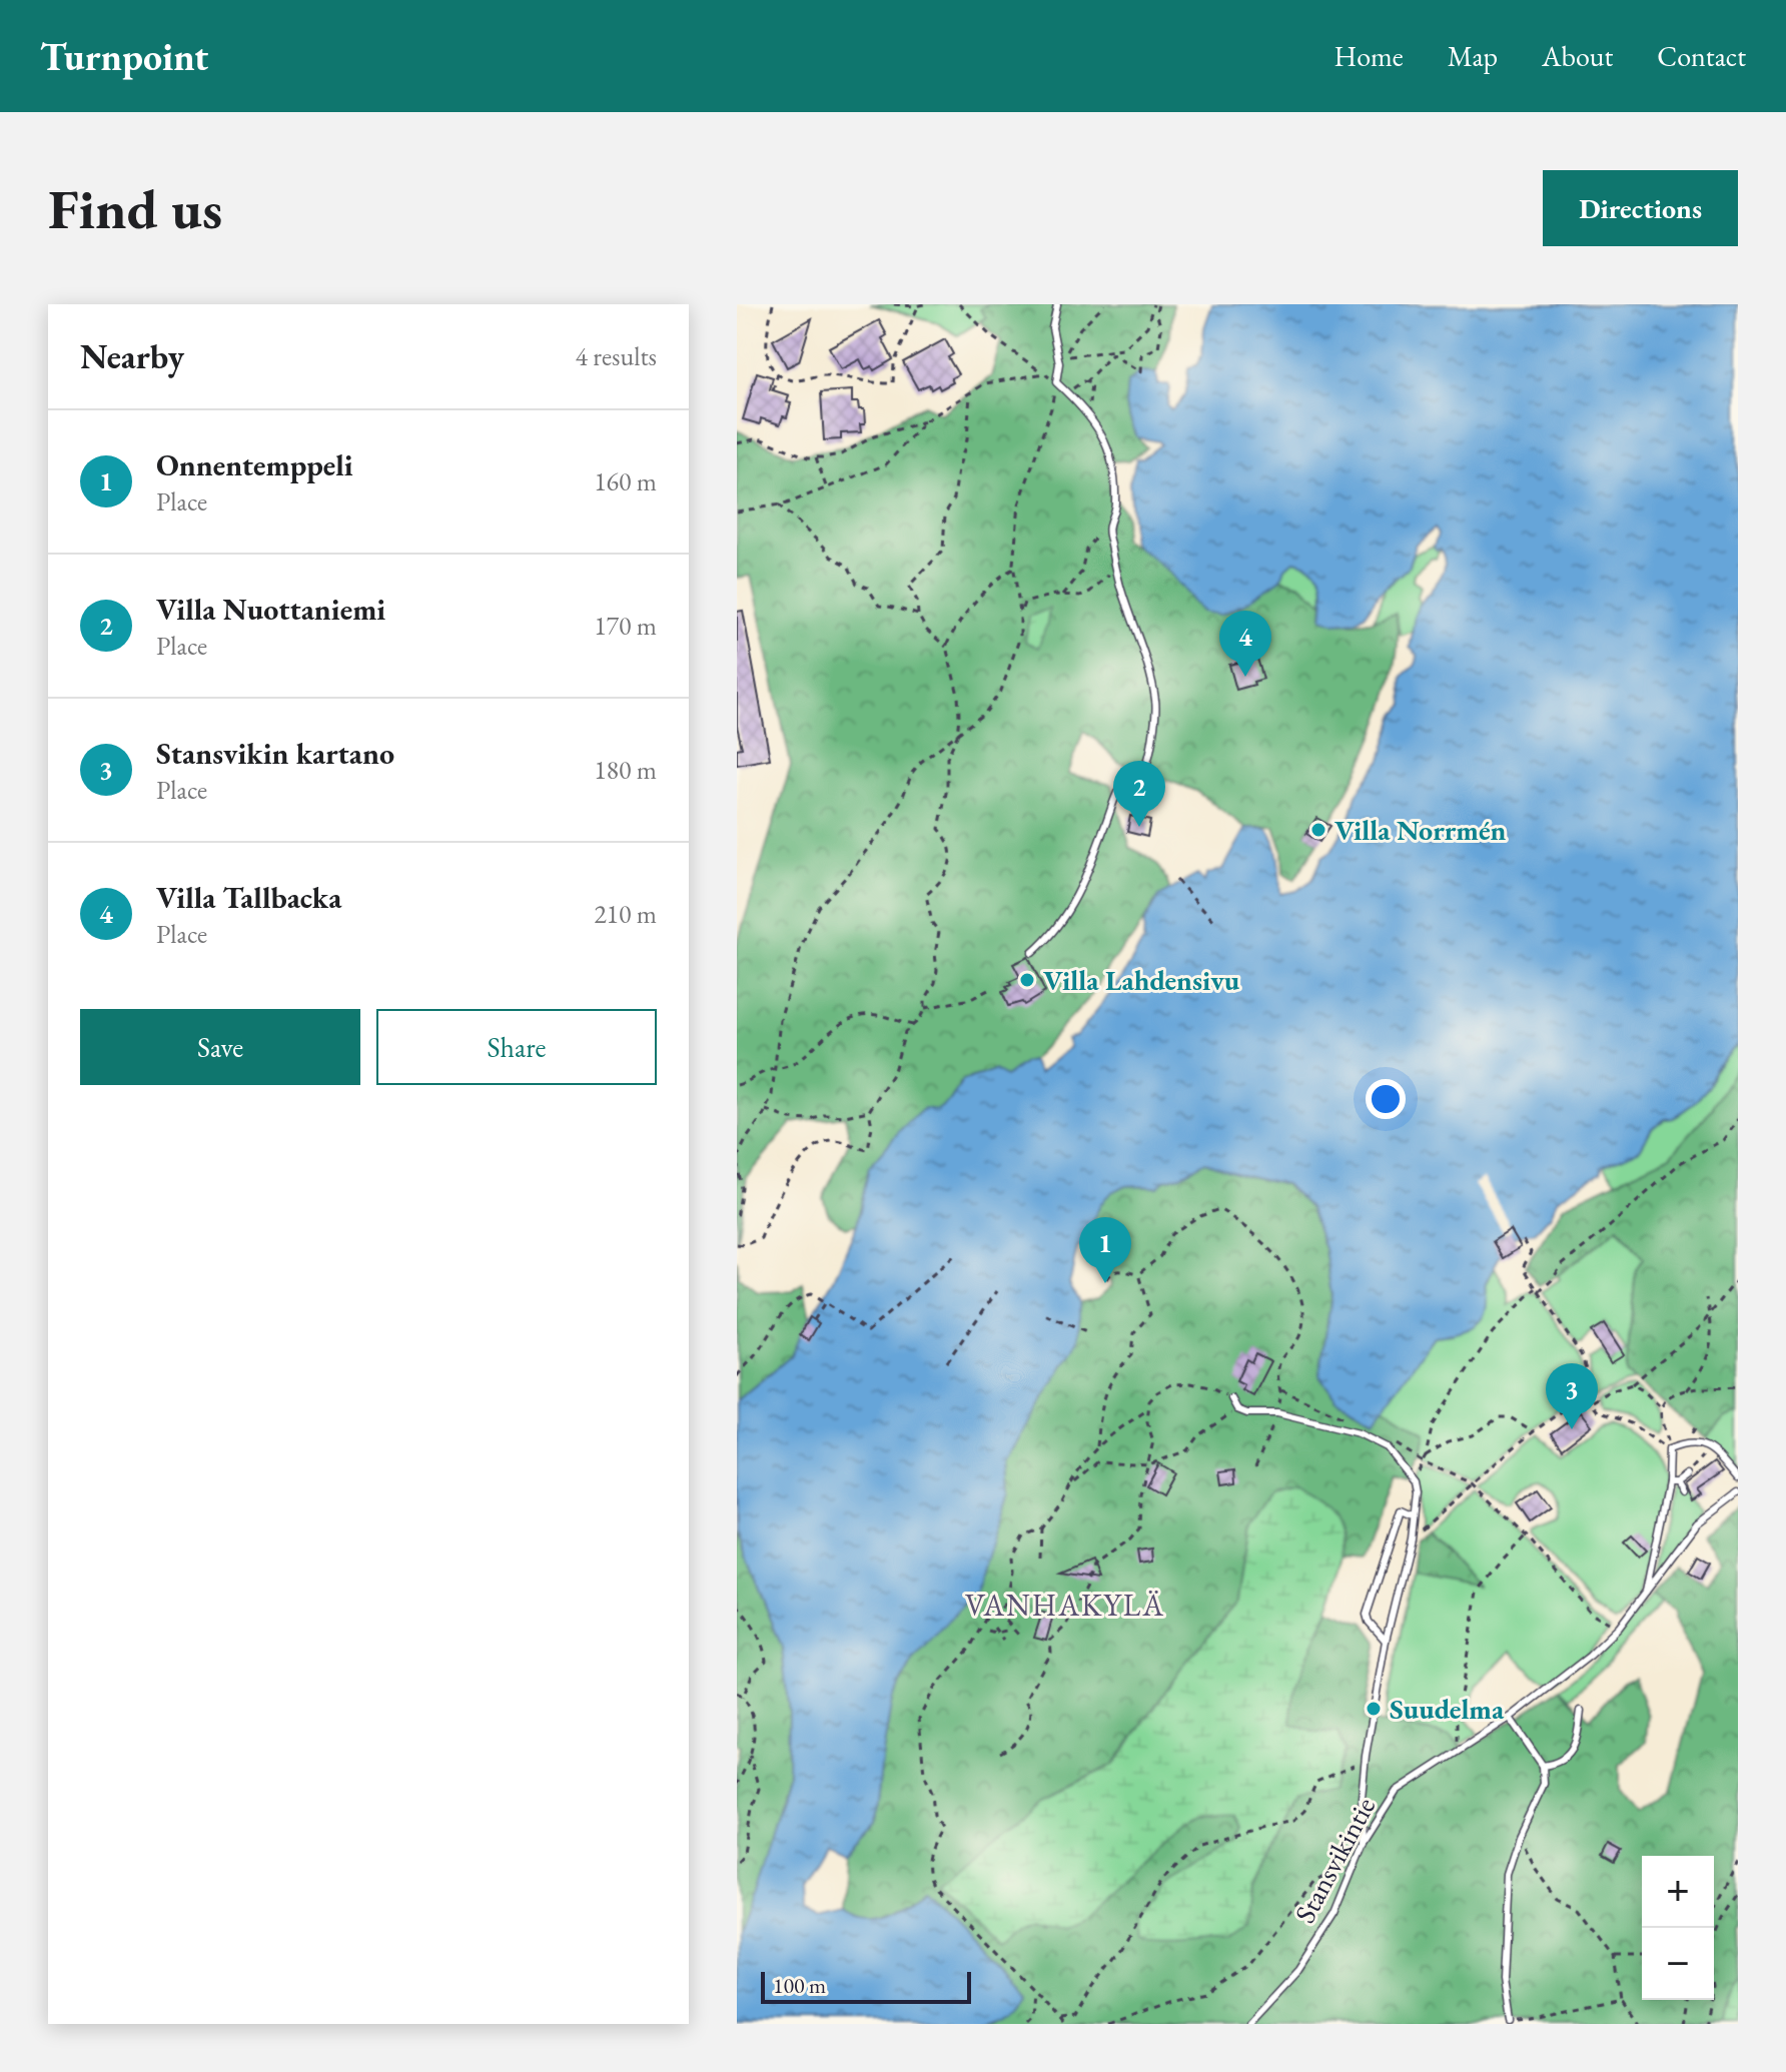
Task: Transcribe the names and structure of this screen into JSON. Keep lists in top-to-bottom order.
{
  "streets": {
    "lane": ["Stansvikintie"]
  },
  "districts": ["VANHAKYLÄ"],
  "places": ["Villa Norrmén", "Villa Lahdensivu", "Suudelma"],
  "scale_bar": "100 m",
  "page": {
    "header": "Turnpoint",
    "nav": [
      "Home",
      "Map",
      "About",
      "Contact"
    ],
    "buttons": [
      "Directions",
      ["Save", "Share"]
    ],
    "title": "Find us",
    "heading": ["Nearby", "4 results"],
    "list": [
      {
        "mark": "1",
        "name": "Onnentemppeli",
        "note": "Place",
        "value": "160 m"
      },
      {
        "mark": "2",
        "name": "Villa Nuottaniemi",
        "note": "Place",
        "value": "170 m"
      },
      {
        "mark": "3",
        "name": "Stansvikin kartano",
        "note": "Place",
        "value": "180 m"
      },
      {
        "mark": "4",
        "name": "Villa Tallbacka",
        "note": "Place",
        "value": "210 m"
      }
    ],
    "pins": [
      "4",
      "2",
      "1",
      "3"
    ],
    "map_buttons": ["+", "−"],
    "scale": "100 m"
  }
}
